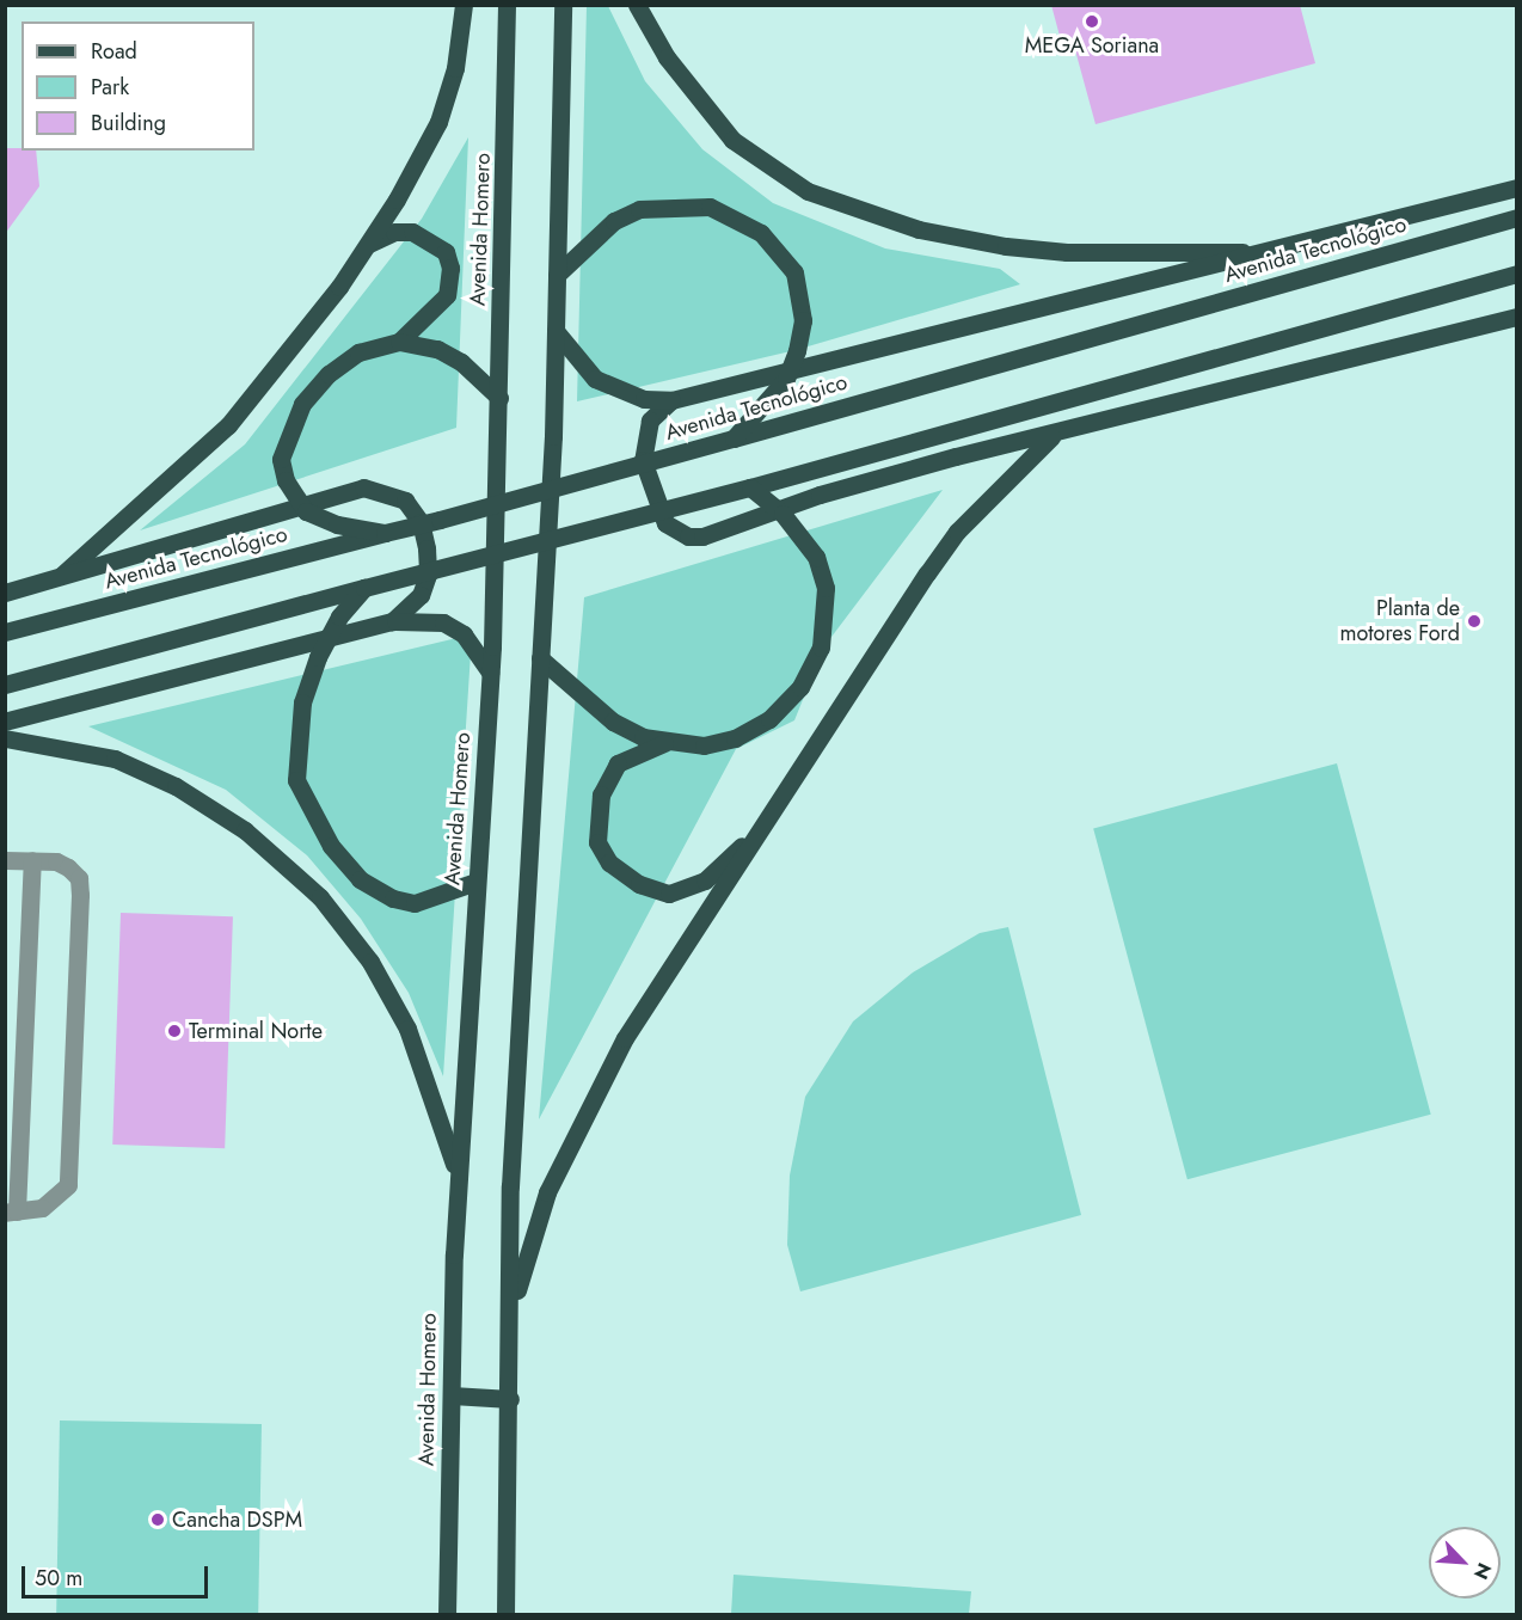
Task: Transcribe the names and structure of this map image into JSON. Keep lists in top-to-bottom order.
{
  "streets": {
    "main road": ["Avenida Homero", "Avenida Tecnológico"]
  },
  "places": [
    "MEGA Soriana",
    "Planta de motores Ford",
    "Terminal Norte",
    "Cancha DSPM"
  ],
  "legend": ["Road", "Park", "Building"],
  "scale_bar": "50 m",
  "north": "bottom right"
}
